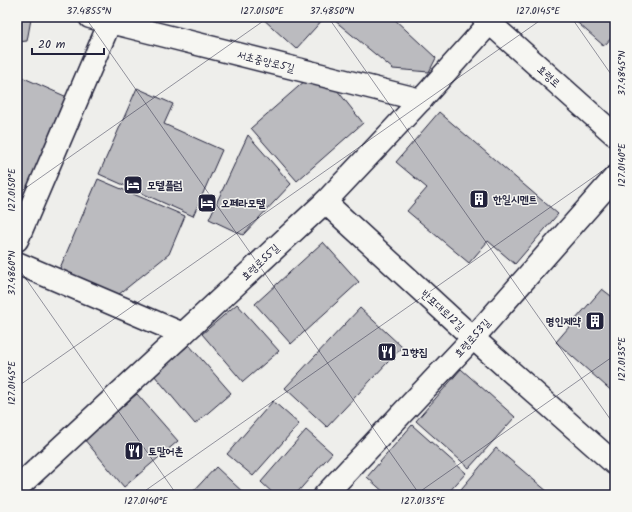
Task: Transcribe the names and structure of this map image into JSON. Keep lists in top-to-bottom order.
{
  "streets": {
    "street": [
      "서초중앙로5길",
      "효령로",
      "효령로55길",
      "반포대로12길",
      "효령로53길"
    ]
  },
  "crossings": [
    ["서초중앙로5길", "효령로55길"],
    ["효령로", "효령로55길"],
    ["효령로55길", "반포대로12길"],
    ["반포대로12길", "효령로53길"]
  ],
  "places": {
    "hotel": ["모텔플럼", "오페라모텔"],
    "building": ["한일시멘트", "명인제약"],
    "restaurant": ["고향집", "토말어촌"]
  },
  "scale_bar": "20 m",
  "coordinates": [
    "37.4855°N",
    "127.0150°E",
    "37.4850°N",
    "127.0145°E",
    "37.4845°N",
    "127.0140°E",
    "37.4860°N",
    "127.0135°E"
  ]
}
